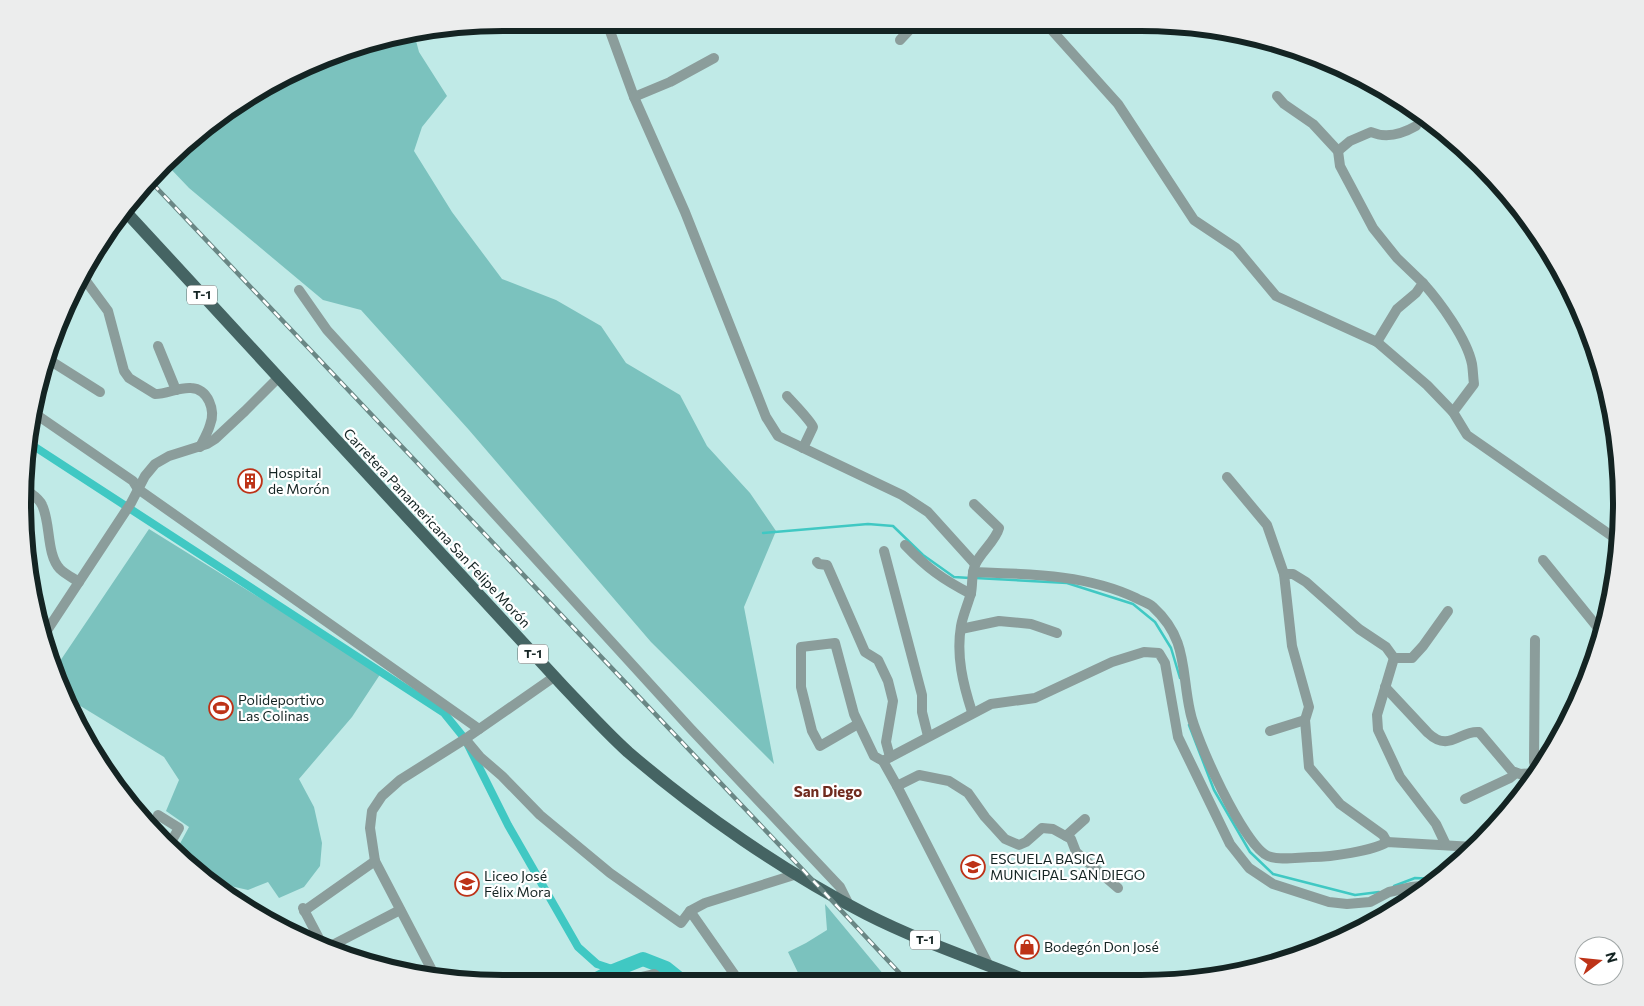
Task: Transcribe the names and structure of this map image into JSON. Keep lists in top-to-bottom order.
{
  "streets": {
    "main road": ["T-1", "Carretera Panamericana San Felipe Morón"]
  },
  "crossings": [
    ["T-1", "Carretera Panamericana San Felipe Morón"]
  ],
  "districts": ["San Diego"],
  "places": {
    "building": ["Hospital de Morón"],
    "sports": ["Polideportivo Las Colinas"],
    "school or university": ["ESCUELA BASICA MUNICIPAL SAN DIEGO", "Liceo José Félix Mora"],
    "shop": ["Bodegón Don José"]
  },
  "north": "right"
}
